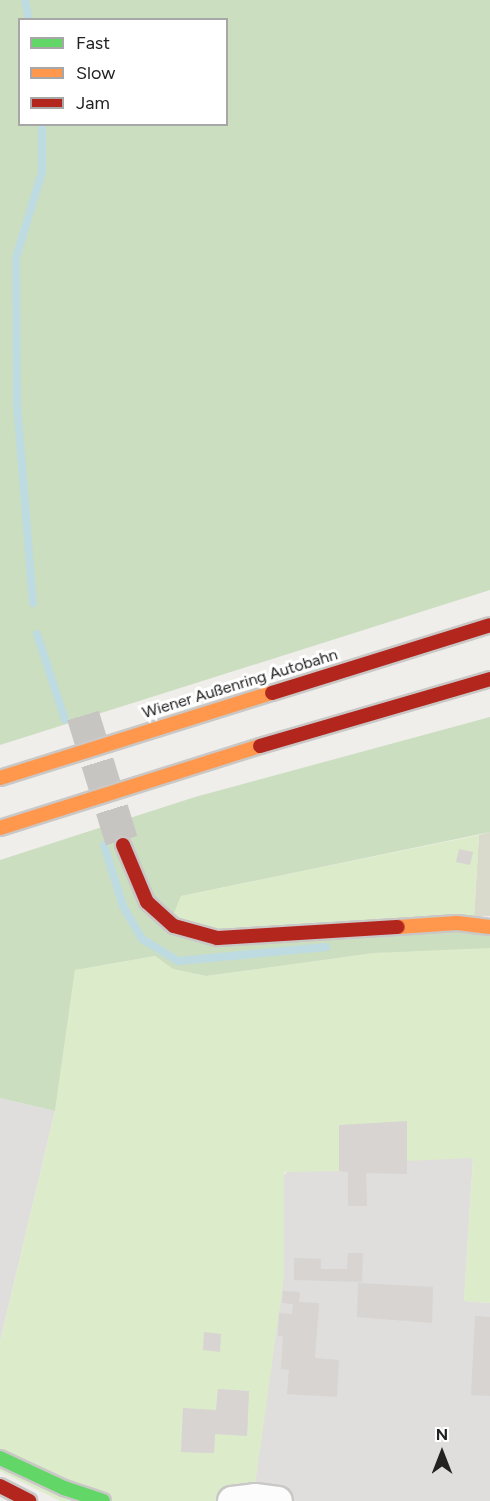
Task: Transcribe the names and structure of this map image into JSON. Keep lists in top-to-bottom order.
{
  "streets": {
    "main road": ["Wiener Außenring Autobahn"]
  },
  "legend": ["Fast", "Slow", "Jam"],
  "north": "top"
}
